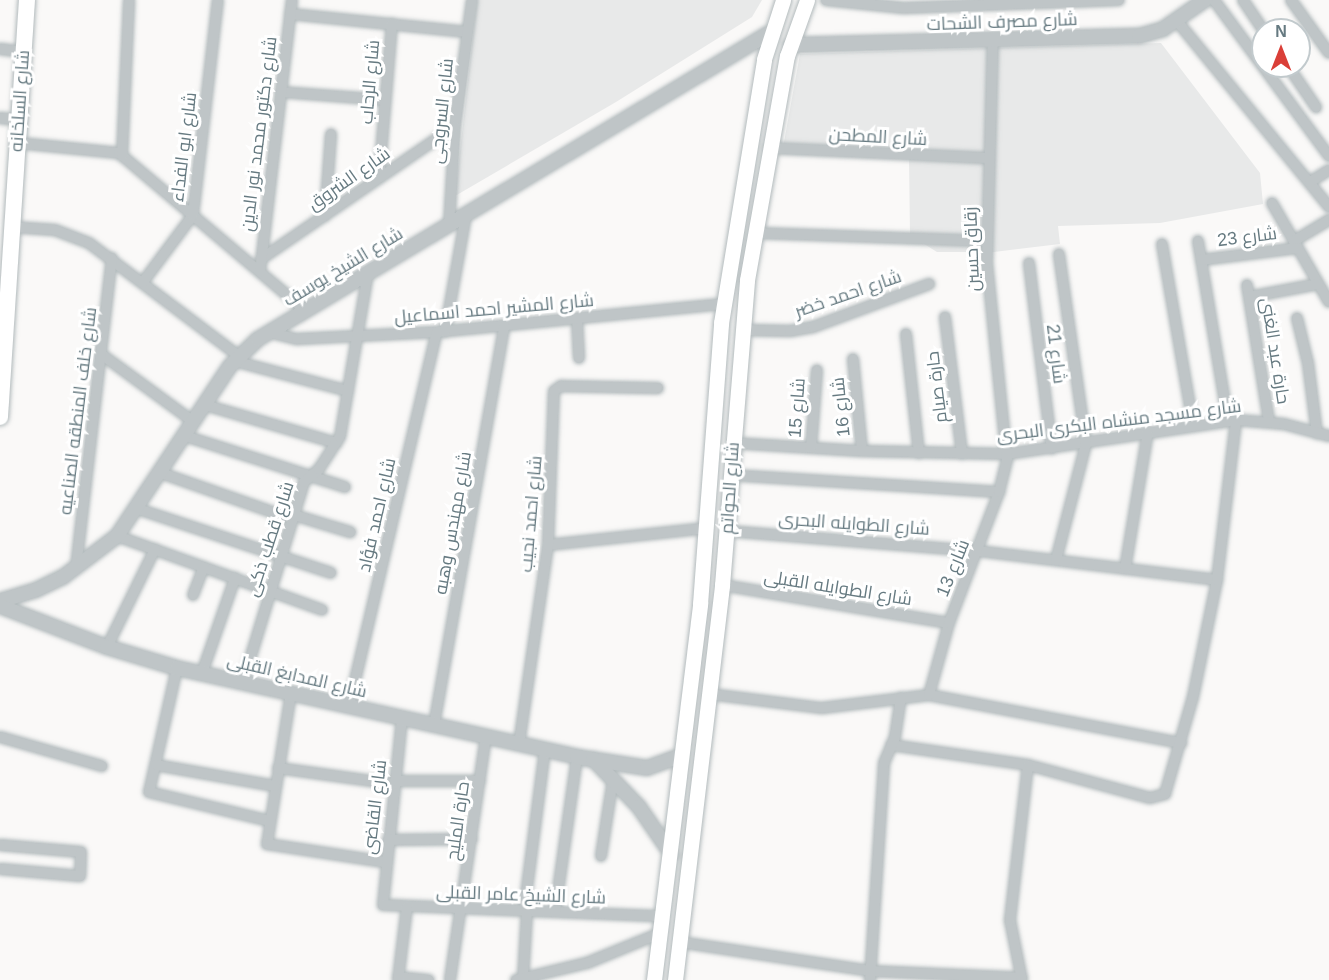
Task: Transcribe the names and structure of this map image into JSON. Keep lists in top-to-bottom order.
{
  "streets": {
    "main road": ["شارع السلخانه", "شارع الحواتم"],
    "street": [
      "شارع مصرف الشحات",
      "شارع الرحاب",
      "شارع السروجى",
      "شارع دكتور محمد نور الدين",
      "شارع المطحن",
      "شارع ابو الفداء",
      "شارع الشروق",
      "شارع 23",
      "زقاق حسين",
      "شارع الشيخ يوسف",
      "شارع احمد خضر",
      "شارع المشير احمد اسماعيل",
      "حارة عبد الغنى",
      "شارع 21",
      "حارة صيام",
      "شارع 16",
      "شارع 15",
      "شارع خلف المنطقه الصناعيه",
      "شارع مسجد منشاه البكرى البحرى",
      "شارع احمد نجيب",
      "شارع احمد فؤاد",
      "شارع مهندس وهبه",
      "شارع الطوايله البحرى",
      "شارع قطب ذكى",
      "شارع 13",
      "شارع الطوايله القبلى",
      "شارع المدابغ القبلى",
      "شارع القاضى",
      "حارة المليح",
      "شارع الشيخ عامر القبلى"
    ]
  },
  "crossings": [
    ["شارع مصرف الشحات", "زقاق حسين"],
    ["شارع مصرف الشحات", "شارع الحواتم"],
    ["شارع الرحاب", "شارع الشروق"],
    ["شارع السروجى", "شارع الشروق"],
    ["شارع السروجى", "شارع الشيخ يوسف"],
    ["شارع دكتور محمد نور الدين", "شارع الشروق"],
    ["شارع المطحن", "زقاق حسين"],
    ["شارع المطحن", "شارع الحواتم"],
    ["زقاق حسين", "شارع مسجد منشاه البكرى البحرى"],
    ["زقاق حسين", "شارع 13"],
    ["شارع الشيخ يوسف", "شارع المشير احمد اسماعيل"],
    ["شارع الشيخ يوسف", "شارع خلف المنطقه الصناعيه"],
    ["شارع الشيخ يوسف", "شارع الحواتم"],
    ["شارع الشيخ يوسف", "شارع احمد فؤاد"],
    ["شارع الشيخ يوسف", "شارع قطب ذكى"],
    ["شارع احمد خضر", "شارع الحواتم"],
    ["شارع المشير احمد اسماعيل", "شارع الحواتم"],
    ["شارع المشير احمد اسماعيل", "شارع احمد فؤاد"],
    ["شارع المشير احمد اسماعيل", "شارع مهندس وهبه"],
    ["شارع المشير احمد اسماعيل", "شارع قطب ذكى"],
    ["حارة عبد الغنى", "شارع مسجد منشاه البكرى البحرى"],
    ["شارع 21", "شارع مسجد منشاه البكرى البحرى"],
    ["حارة صيام", "شارع مسجد منشاه البكرى البحرى"],
    ["شارع 16", "شارع مسجد منشاه البكرى البحرى"],
    ["شارع 15", "شارع مسجد منشاه البكرى البحرى"],
    ["شارع مسجد منشاه البكرى البحرى", "شارع الحواتم"],
    ["شارع مسجد منشاه البكرى البحرى", "شارع 13"],
    ["شارع الحواتم", "شارع الطوايله البحرى"],
    ["شارع الحواتم", "شارع الطوايله القبلى"],
    ["شارع الحواتم", "شارع المدابغ القبلى"],
    ["شارع الحواتم", "شارع الشيخ عامر القبلى"],
    ["شارع احمد نجيب", "شارع المدابغ القبلى"],
    ["شارع احمد فؤاد", "شارع المدابغ القبلى"],
    ["شارع مهندس وهبه", "شارع المدابغ القبلى"],
    ["شارع الطوايله البحرى", "شارع 13"],
    ["شارع قطب ذكى", "شارع المدابغ القبلى"],
    ["شارع 13", "شارع الطوايله القبلى"],
    ["شارع المدابغ القبلى", "شارع القاضى"],
    ["شارع المدابغ القبلى", "حارة المليح"],
    ["شارع القاضى", "شارع الشيخ عامر القبلى"],
    ["حارة المليح", "شارع الشيخ عامر القبلى"]
  ],
  "north": "top"
}
